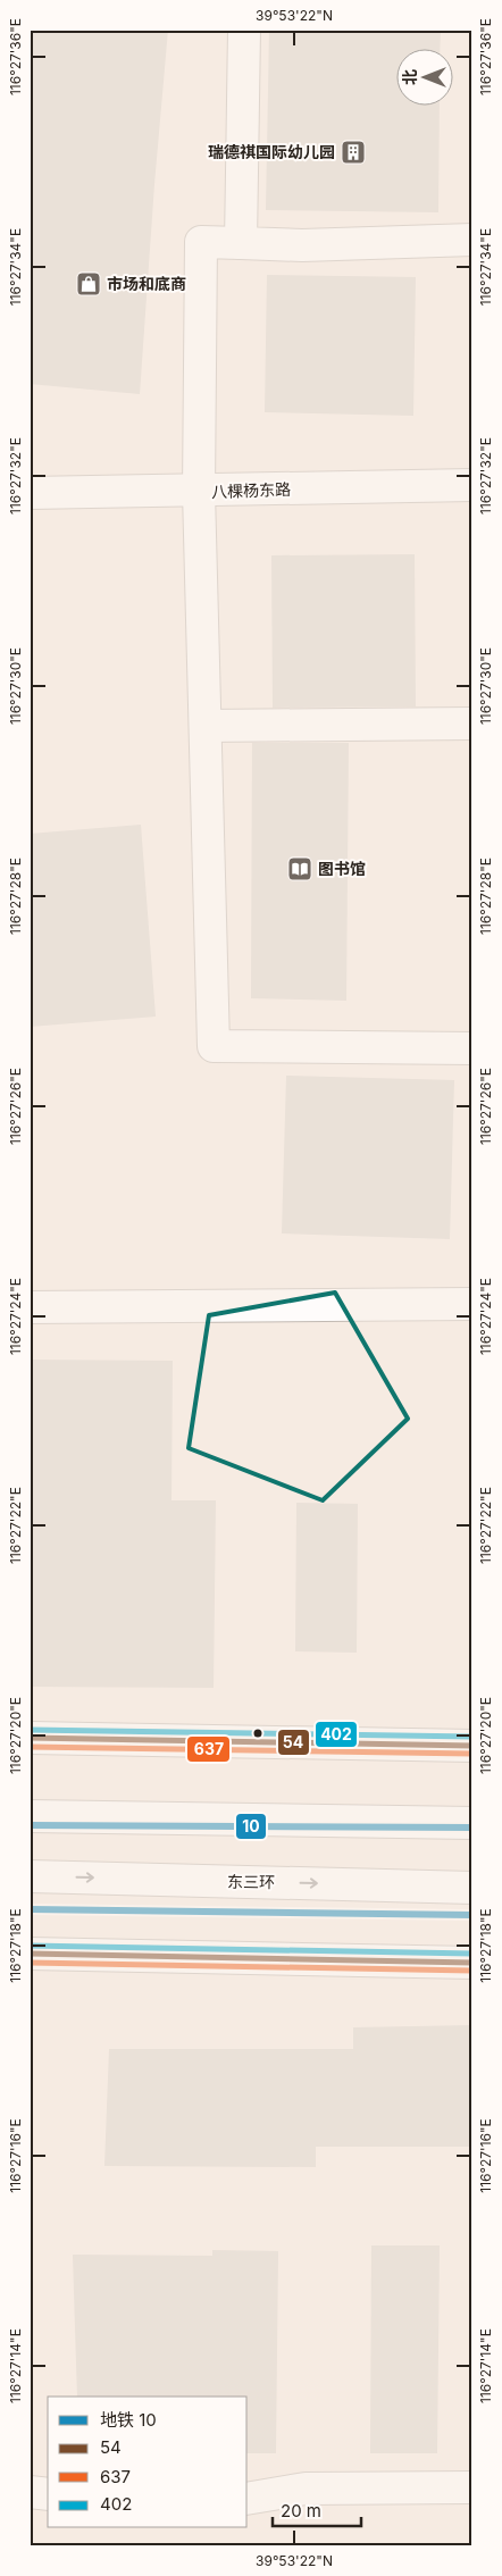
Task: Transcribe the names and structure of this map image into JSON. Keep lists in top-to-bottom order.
{
  "streets": {
    "main road": ["八棵杨东路", "东三环"]
  },
  "places": {
    "building": ["瑞德祺国际幼儿园"],
    "shop": ["市场和底商"],
    "library": ["图书馆"]
  },
  "lines": [
    "transit line 402",
    "transit line 54",
    "transit line 637",
    "metro line 10"
  ],
  "legend": [
    "地铁 10",
    "54",
    "637",
    "402"
  ],
  "scale_bar": "20 m",
  "north": "left",
  "coordinates": [
    "39°53'22\"N",
    "116°27'36\"E",
    "116°27'34\"E",
    "116°27'32\"E",
    "116°27'30\"E",
    "116°27'28\"E",
    "116°27'26\"E",
    "116°27'24\"E",
    "116°27'22\"E",
    "116°27'20\"E",
    "116°27'18\"E",
    "116°27'16\"E",
    "116°27'14\"E"
  ]
}
